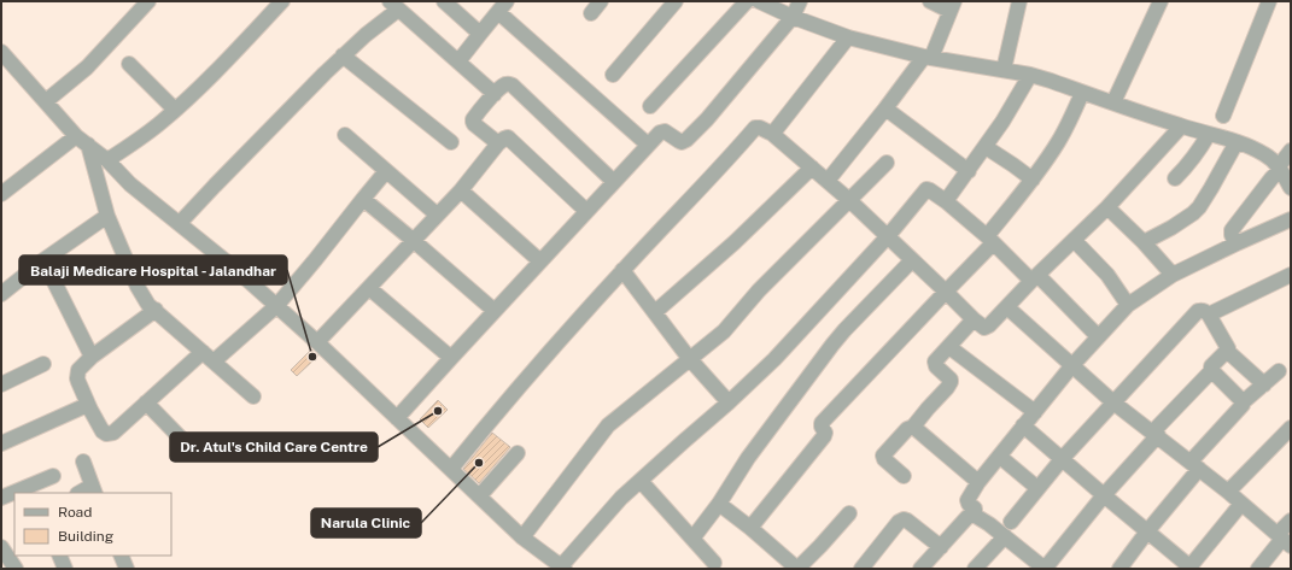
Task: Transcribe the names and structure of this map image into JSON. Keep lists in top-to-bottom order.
{
  "places": ["Balaji Medicare Hospital - Jalandhar", "Dr. Atul's Child Care Centre", "Narula Clinic"],
  "legend": ["Road", "Building"]
}
